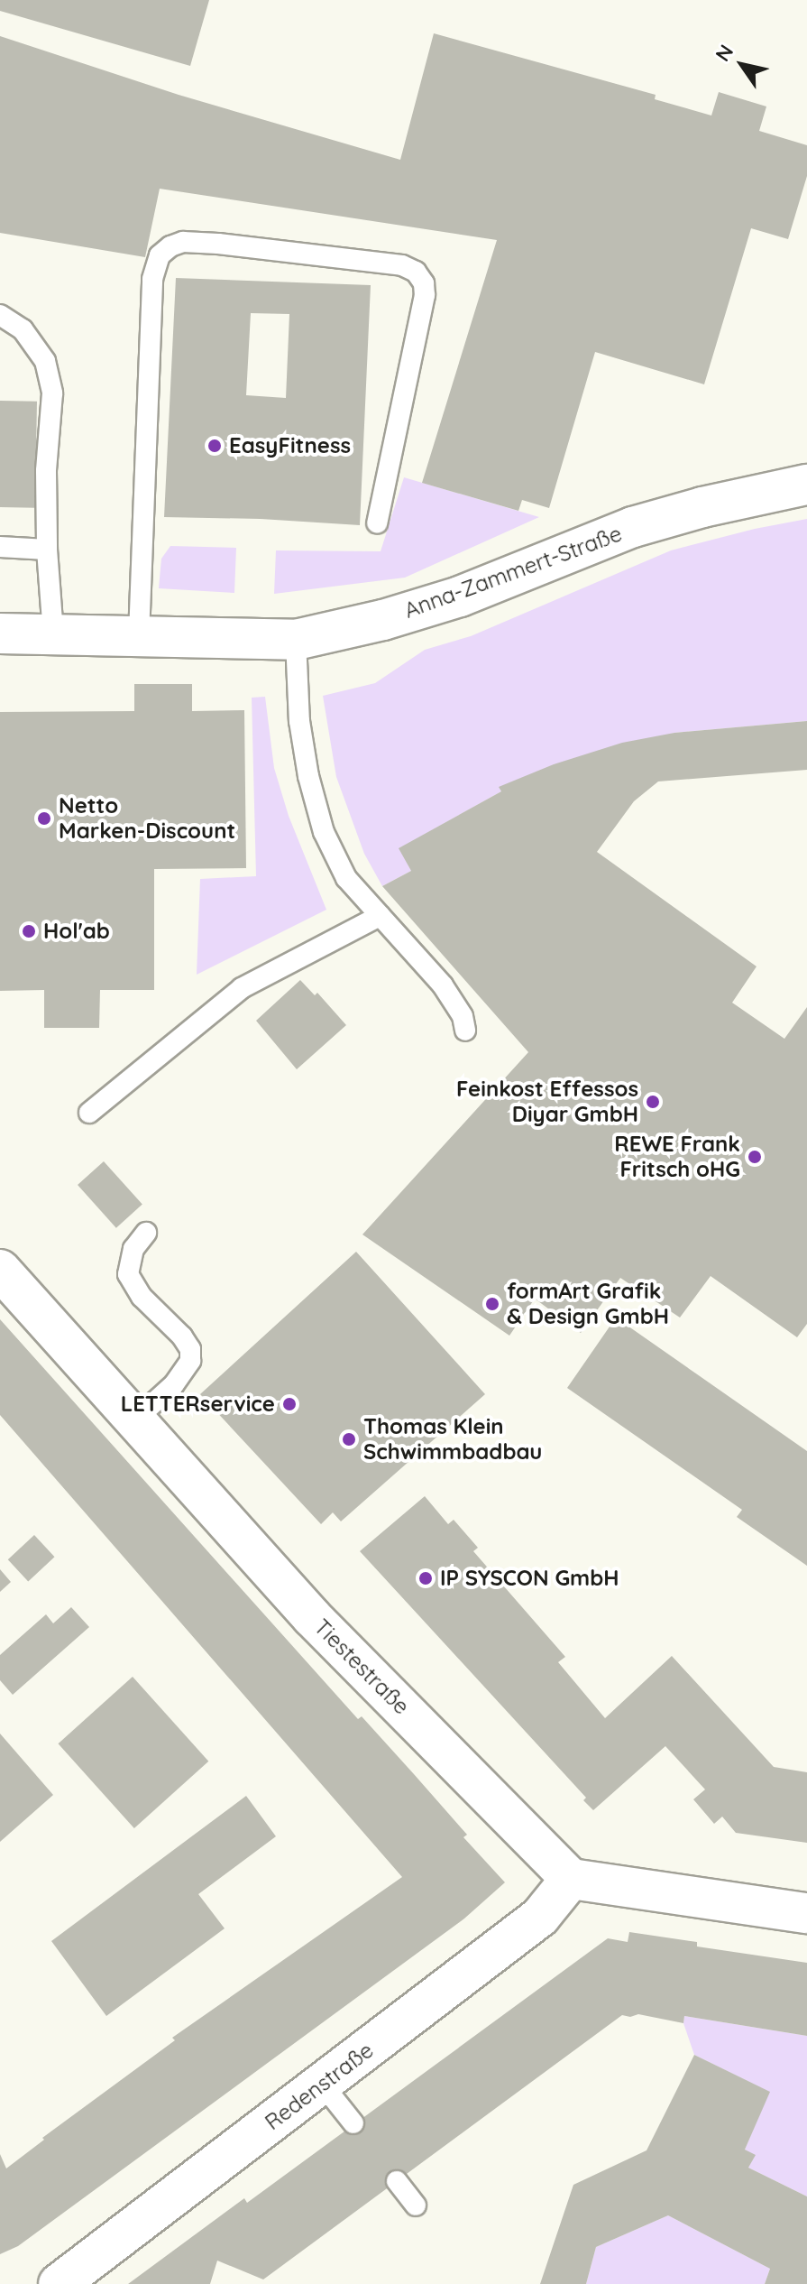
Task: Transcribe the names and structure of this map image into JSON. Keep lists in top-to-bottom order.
{
  "streets": {
    "street": ["Anna-Zammert-Straße", "Tiestestraße", "Redenstraße"]
  },
  "crossings": [
    ["Tiestestraße", "Redenstraße"]
  ],
  "places": [
    "EasyFitness",
    "Netto Marken-Discount",
    "Hol'ab",
    "Feinkost Effessos Diyar GmbH",
    "REWE Frank Fritsch oHG",
    "formArt Grafik & Design GmbH",
    "LETTERservice",
    "Thomas Klein Schwimmbadbau",
    "IP SYSCON GmbH"
  ],
  "north": "top left"
}
